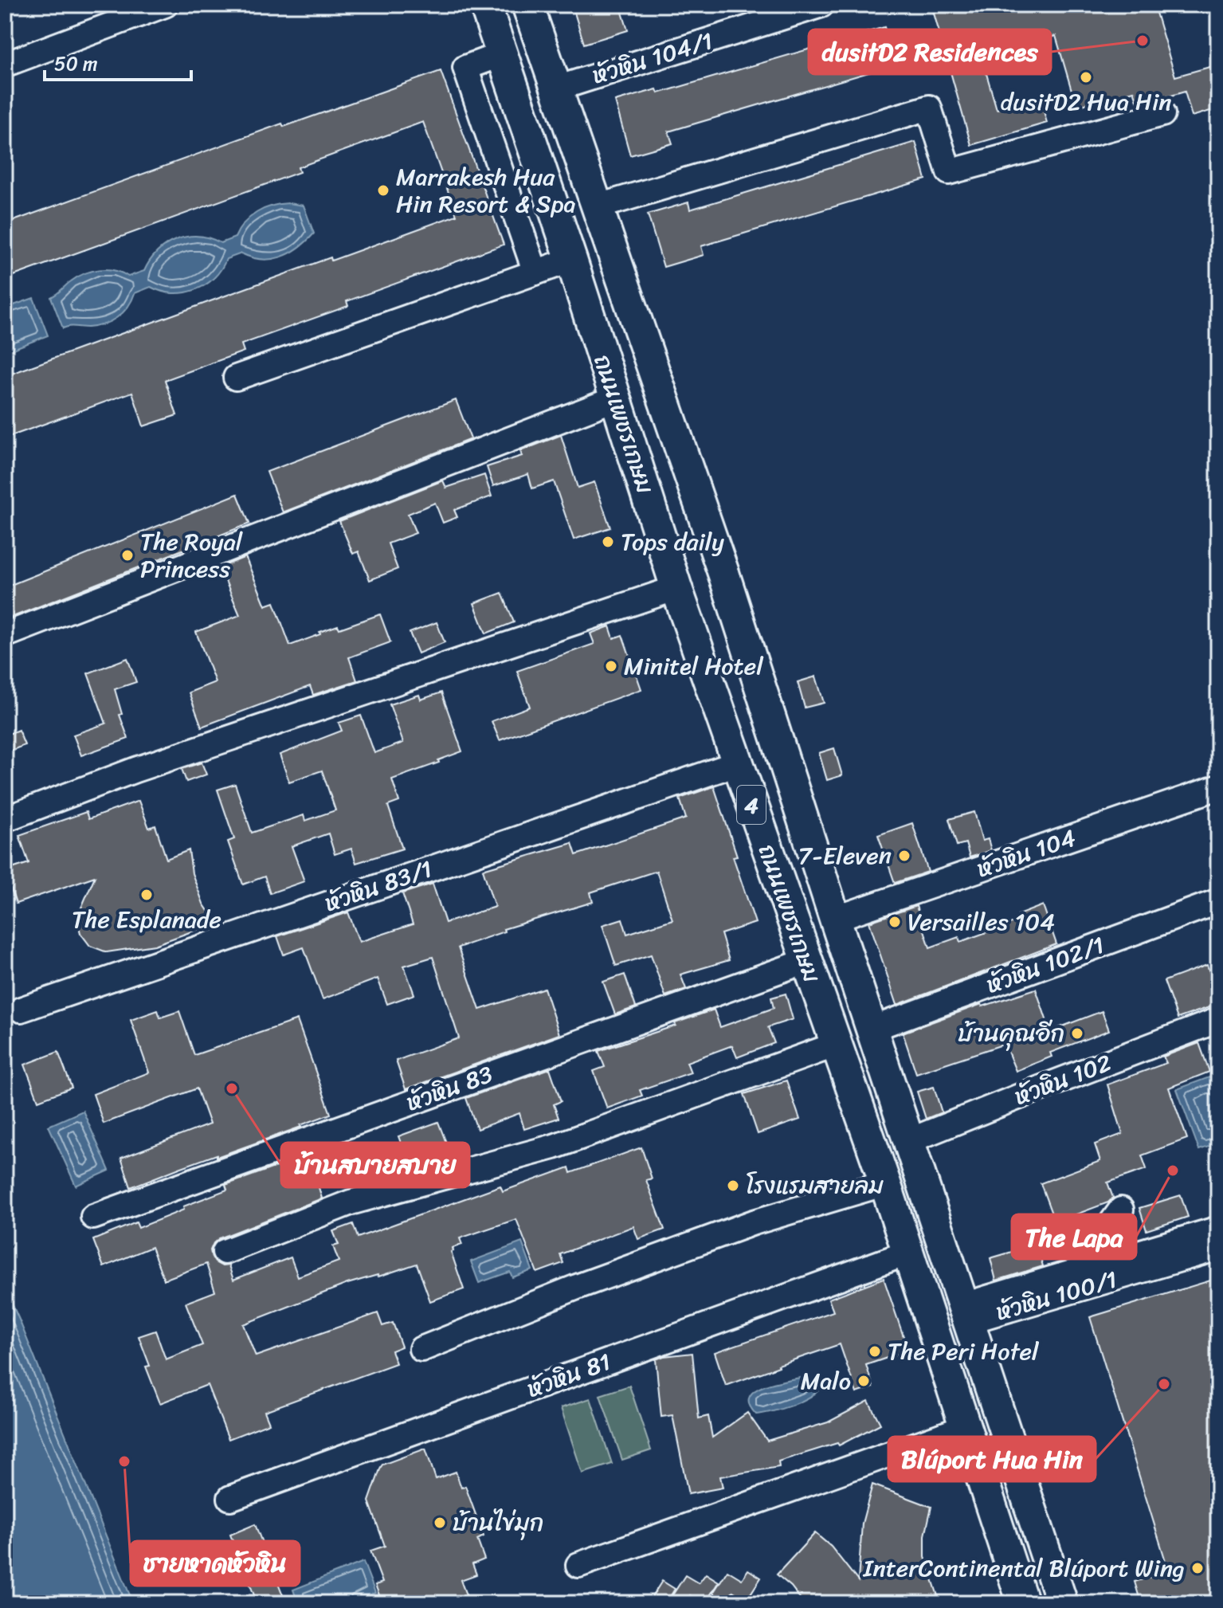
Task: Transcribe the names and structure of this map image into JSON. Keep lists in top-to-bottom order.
{
  "streets": {
    "main road": ["ถนนเพชรเกษม", "4"],
    "street": [
      "หัวหิน 104/1",
      "หัวหิน 104",
      "หัวหิน 83/1",
      "หัวหิน 102/1",
      "หัวหิน 102",
      "หัวหิน 83",
      "หัวหิน 100/1",
      "หัวหิน 81"
    ]
  },
  "crossings": [
    ["หัวหิน 104/1", "ถนนเพชรเกษม"],
    ["ถนนเพชรเกษม", "หัวหิน 104"],
    ["ถนนเพชรเกษม", "หัวหิน 83/1"],
    ["ถนนเพชรเกษม", "หัวหิน 102/1"],
    ["ถนนเพชรเกษม", "หัวหิน 102"],
    ["ถนนเพชรเกษม", "หัวหิน 83"],
    ["ถนนเพชรเกษม", "หัวหิน 100/1"],
    ["ถนนเพชรเกษม", "หัวหิน 81"]
  ],
  "places": [
    "dusitD2 Residences",
    "dusitD2 Hua Hin",
    "Marrakesh Hua Hin Resort & Spa",
    "Tops daily",
    "The Royal Princess",
    "Minitel Hotel",
    "7-Eleven",
    "The Esplanade",
    "Versailles 104",
    "บ้านคุณอีก",
    "บ้านสบายสบาย",
    "The Lapa",
    "โรงแรมสายลม",
    "The Peri Hotel",
    "Malo",
    "Blúport Hua Hin",
    "ชายหาดหัวหิน",
    "บ้านไข่มุก",
    "InterContinental Blúport Wing"
  ],
  "scale_bar": "50 m"
}
